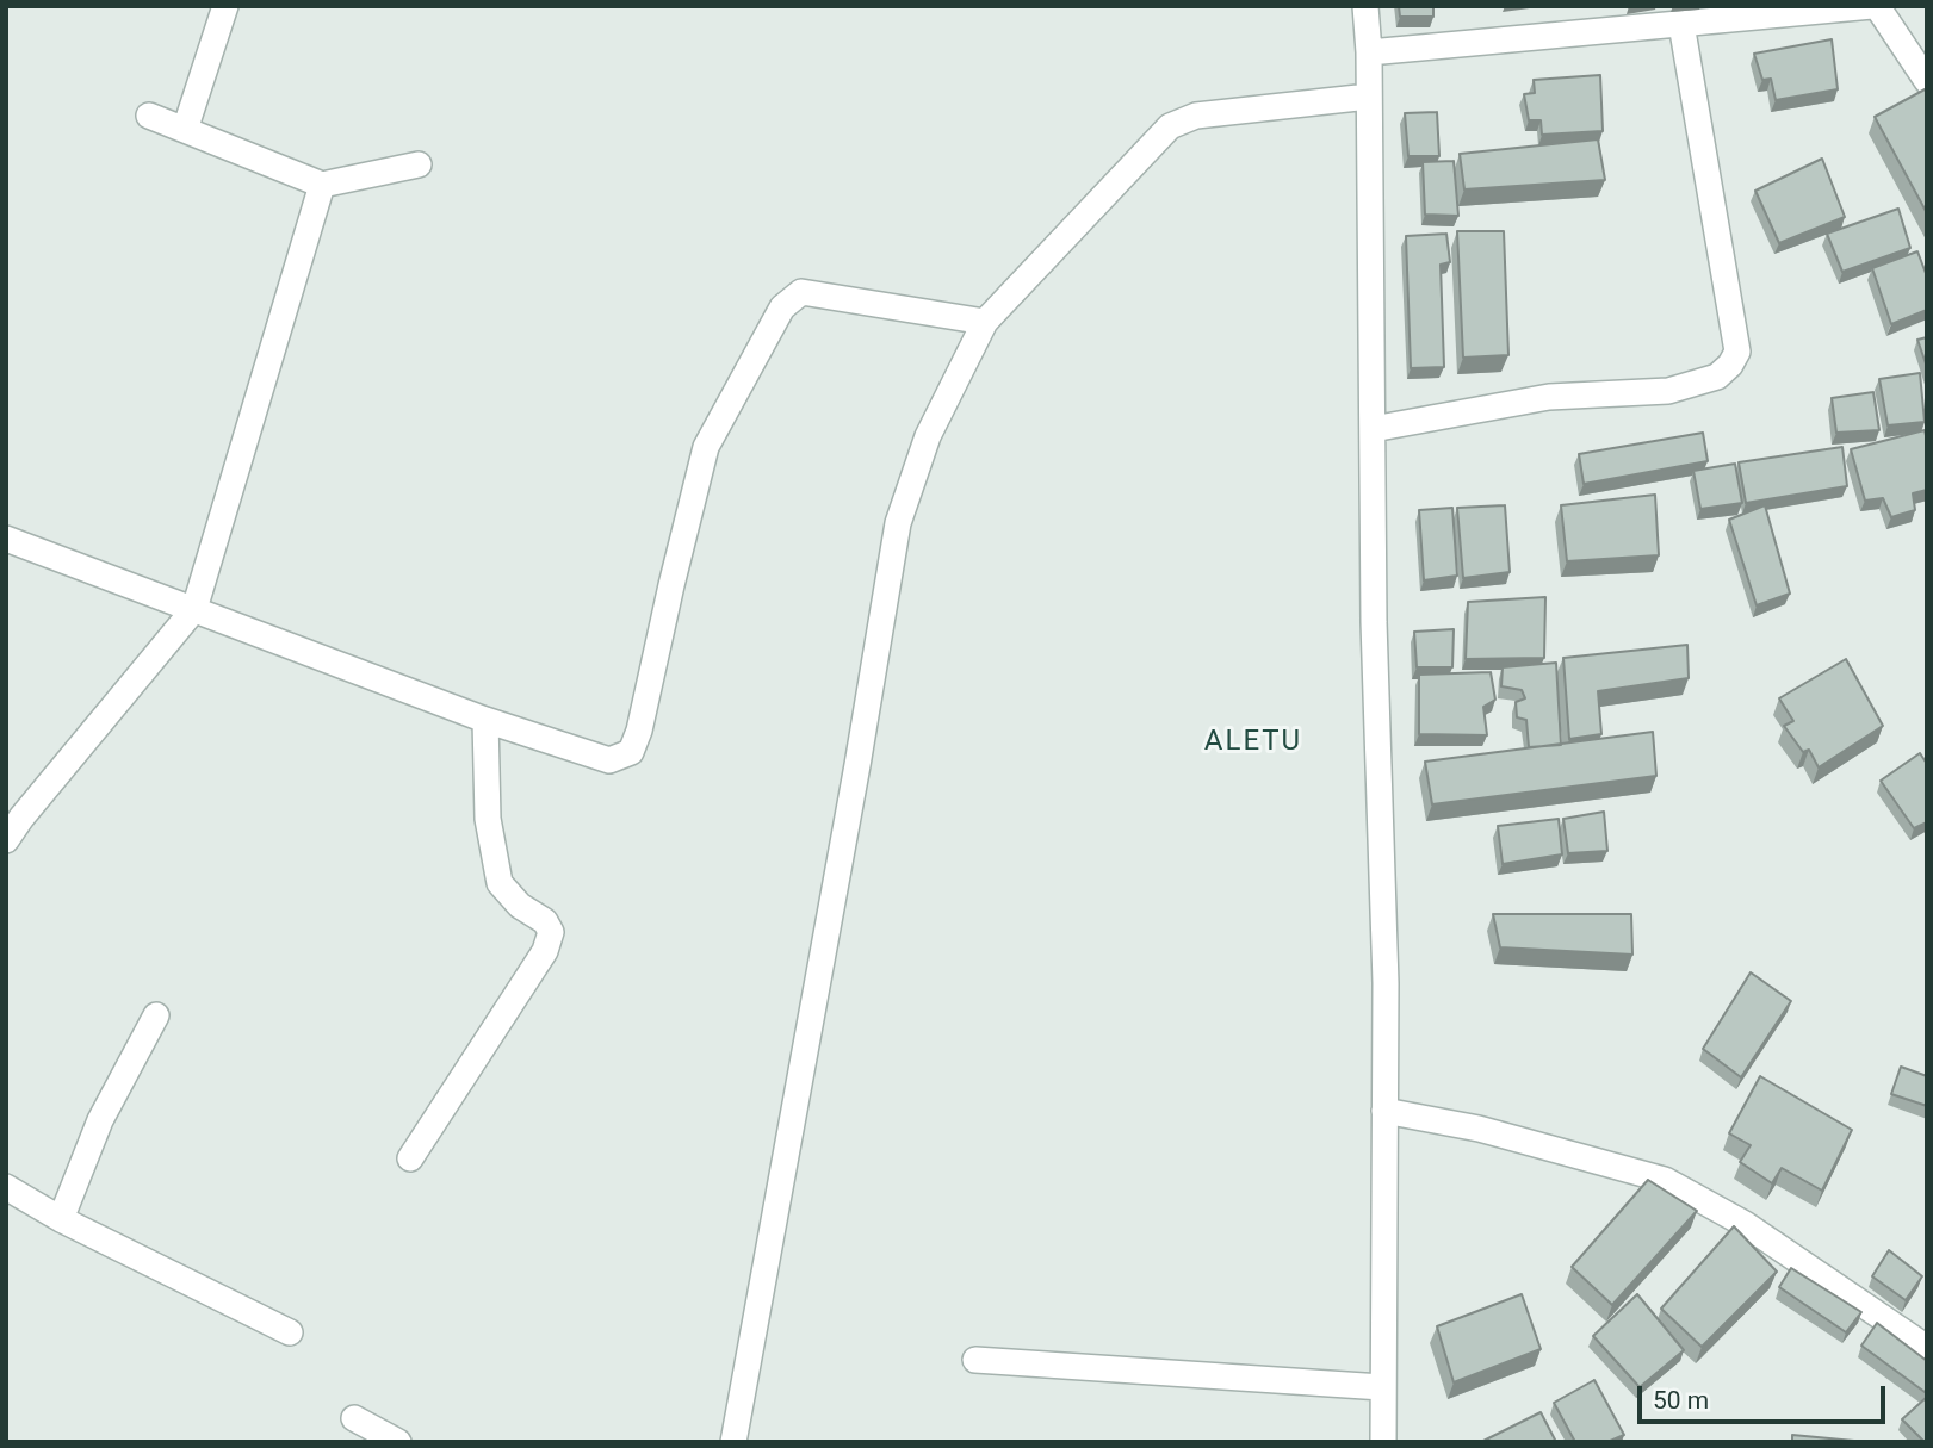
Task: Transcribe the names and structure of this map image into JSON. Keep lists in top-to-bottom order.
{
  "districts": ["ALETU"],
  "scale_bar": "50 m"
}
